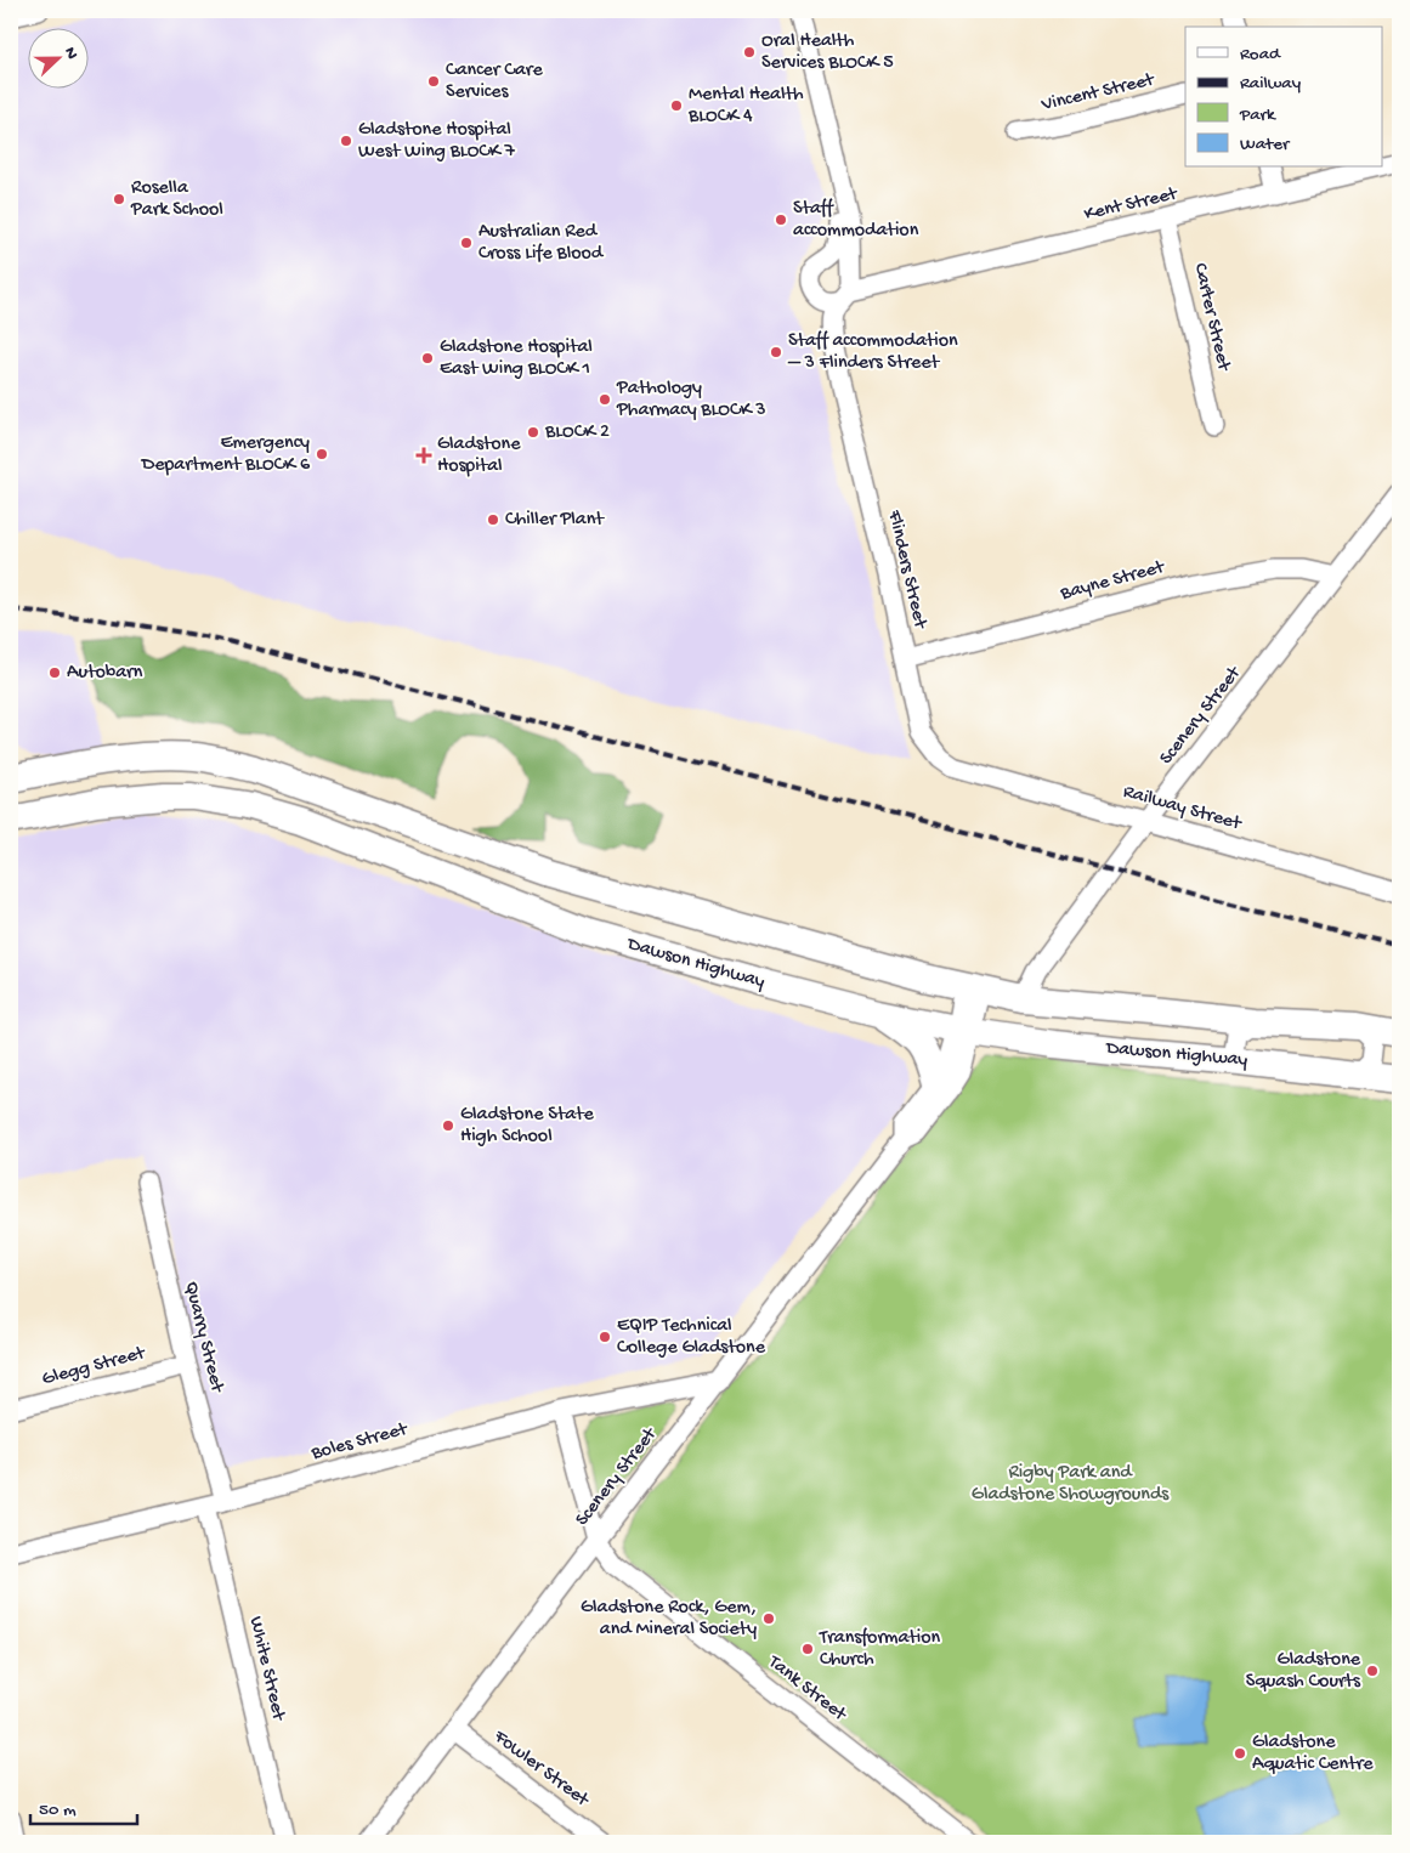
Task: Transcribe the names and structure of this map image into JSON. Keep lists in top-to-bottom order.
{
  "streets": {
    "highway": ["Dawson Highway"],
    "street": [
      "Vincent Street",
      "Kent Street",
      "Carter Street",
      "Flinders Street",
      "Bayne Street",
      "Scenery Street",
      "Railway Street",
      "Quarry Street",
      "Glegg Street",
      "Boles Street",
      "White Street",
      "Tank Street",
      "Fowler Street"
    ]
  },
  "crossings": [
    ["Kent Street", "Carter Street"],
    ["Kent Street", "Flinders Street"],
    ["Flinders Street", "Bayne Street"],
    ["Flinders Street", "Railway Street"],
    ["Bayne Street", "Scenery Street"],
    ["Scenery Street", "Railway Street"],
    ["Scenery Street", "Dawson Highway"],
    ["Scenery Street", "Boles Street"],
    ["Scenery Street", "Tank Street"],
    ["Scenery Street", "Fowler Street"],
    ["Quarry Street", "Glegg Street"],
    ["Quarry Street", "Boles Street"],
    ["Boles Street", "White Street"]
  ],
  "parks": ["Rigby Park and Gladstone Showgrounds"],
  "places": {
    "other": [
      "Oral Health Services BLOCK 5",
      "Cancer Care Services",
      "Mental Health BLOCK 4",
      "Gladstone Hospital West Wing BLOCK 7",
      "Rosella Park School",
      "Staff accommodation",
      "Australian Red Cross Life Blood",
      "Staff accommodation – 3 Flinders Street",
      "Gladstone Hospital East Wing BLOCK 1",
      "Pathology Pharmacy BLOCK 3",
      "BLOCK 2",
      "Emergency Department BLOCK 6",
      "Chiller Plant",
      "Autobarn",
      "Gladstone State High School",
      "EQIP Technical College Gladstone",
      "Gladstone Rock, Gem, and Mineral Society",
      "Transformation Church",
      "Gladstone Squash Courts",
      "Gladstone Aquatic Centre"
    ],
    "health": ["Gladstone Hospital"]
  },
  "legend": [
    "Road",
    "Railway",
    "Park",
    "Water"
  ],
  "scale_bar": "50 m",
  "north": "right"
}
